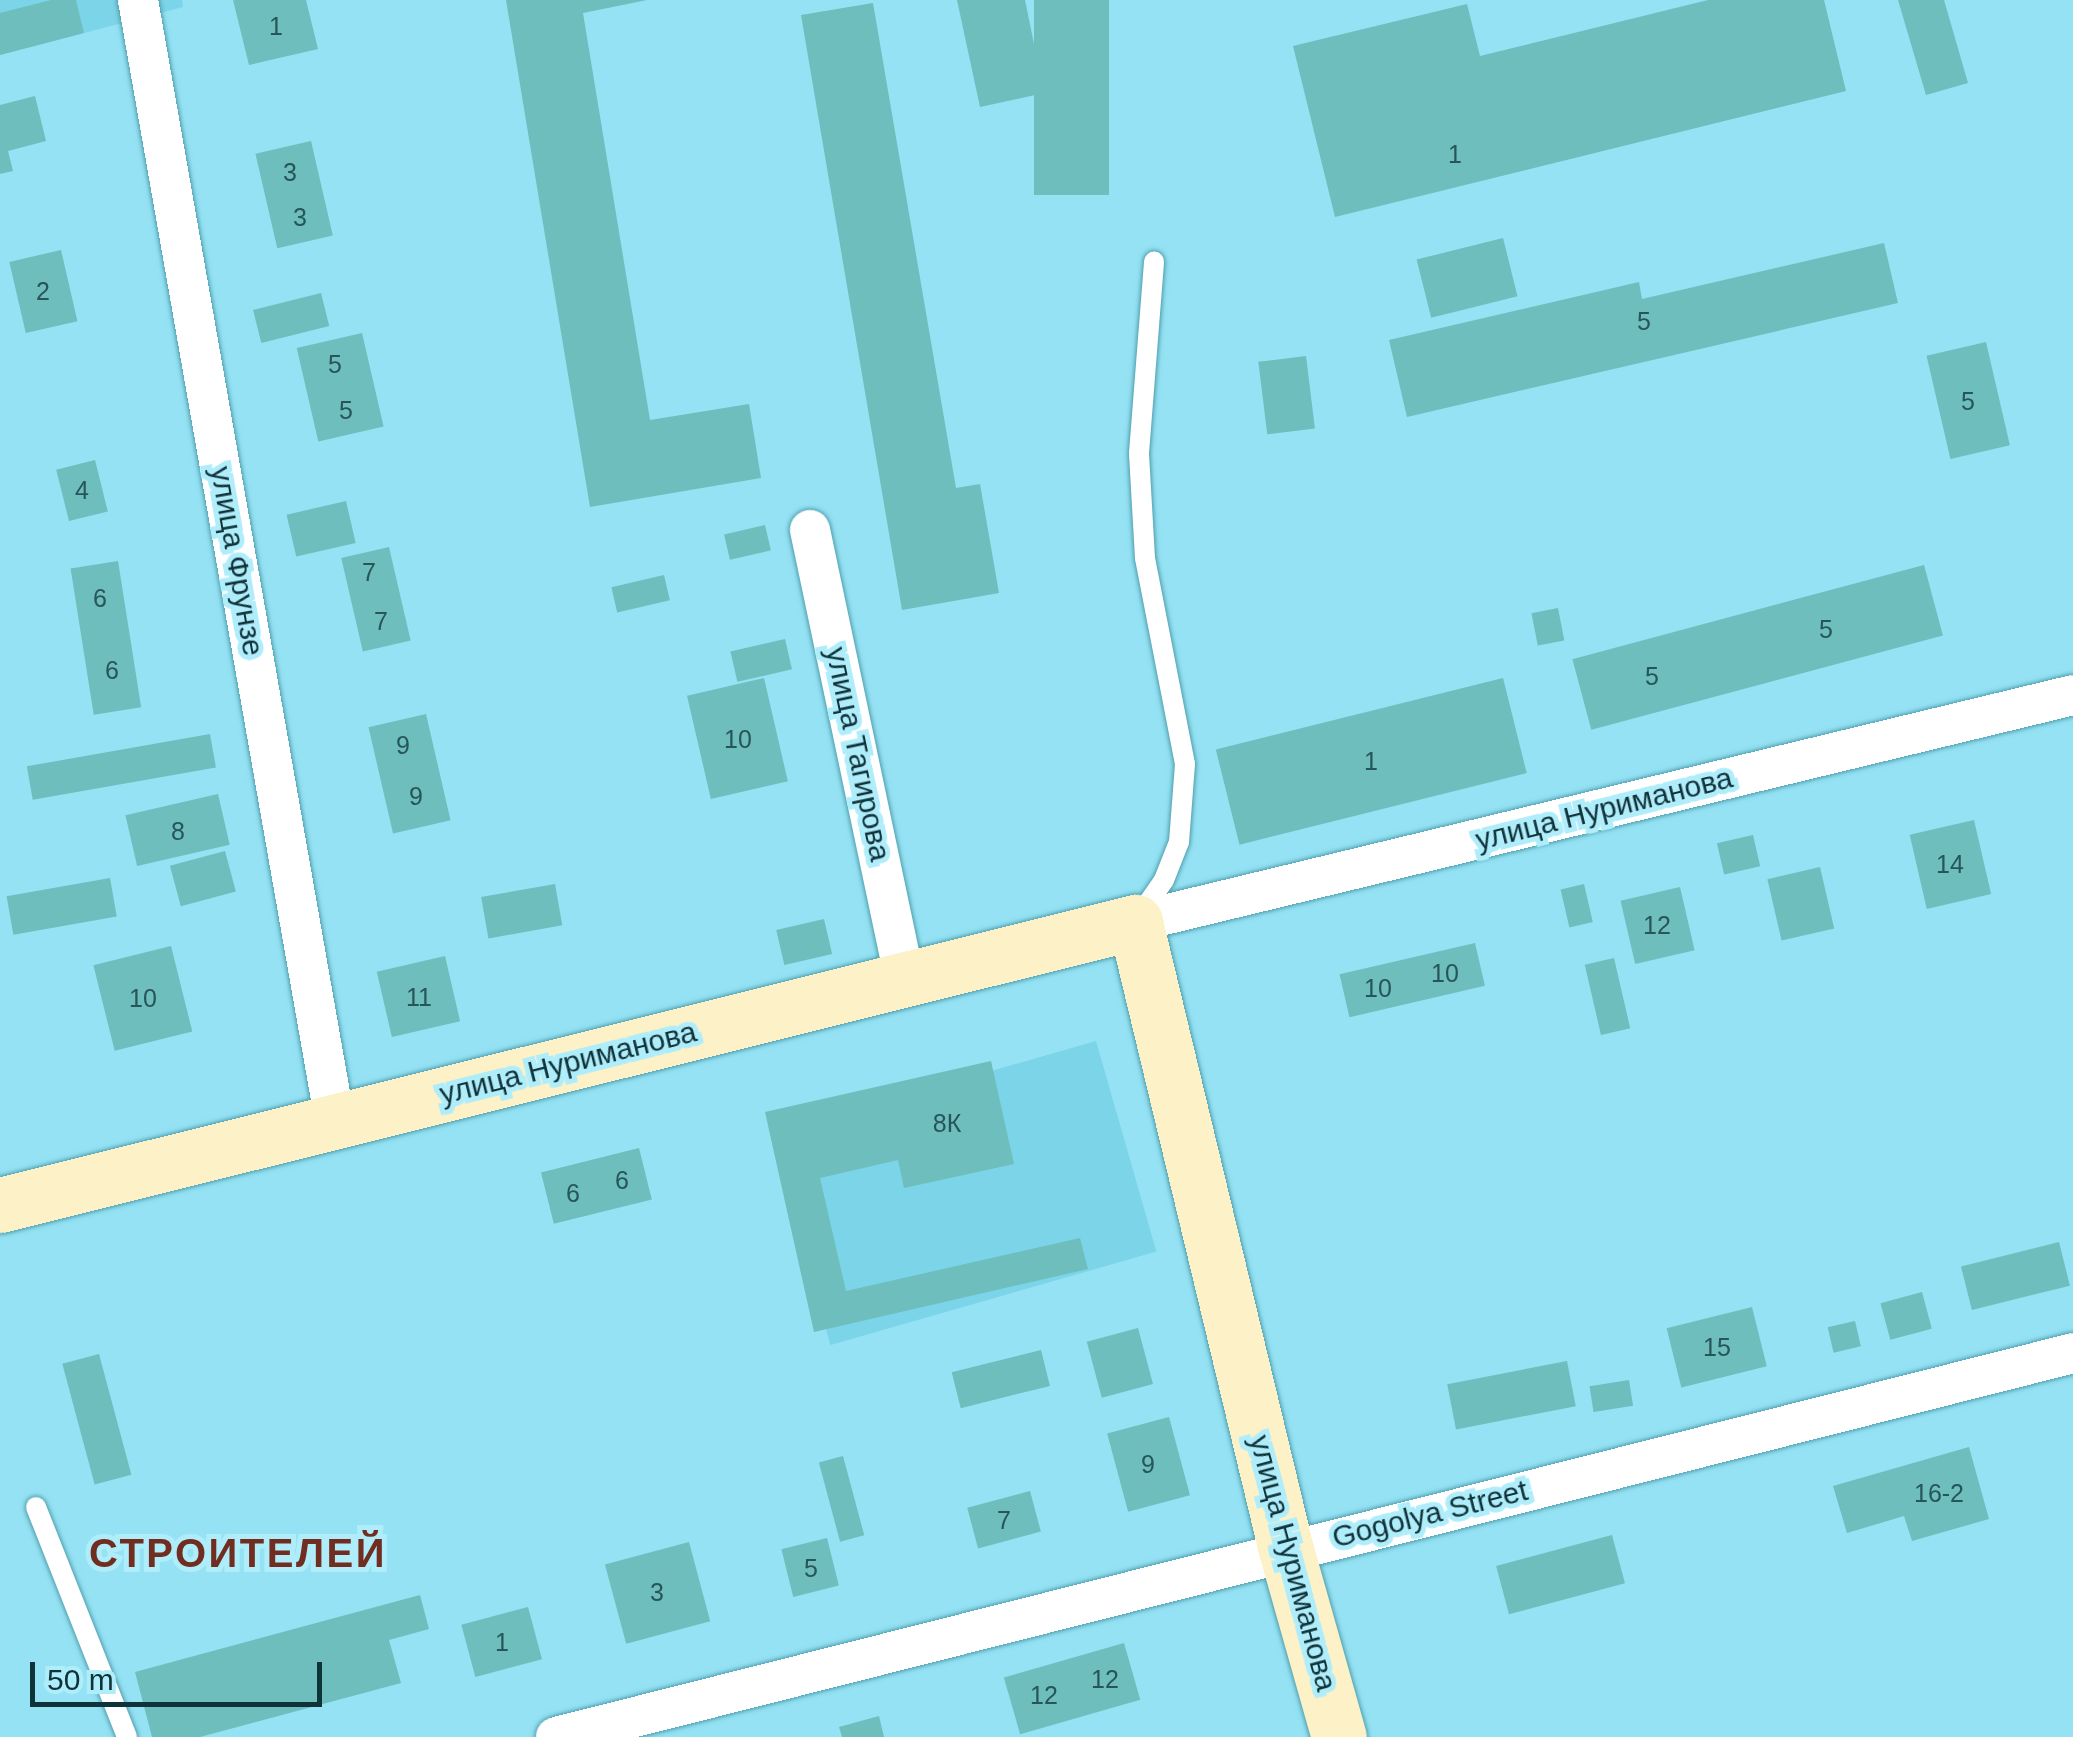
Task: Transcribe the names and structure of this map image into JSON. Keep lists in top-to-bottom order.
{
  "streets": {
    "main road": ["улица Нуриманова"],
    "street": ["улица Фрунзе", "улица Тагирова", "Gogolya Street"]
  },
  "crossings": [
    ["улица Фрунзе", "улица Нуриманова"],
    ["улица Тагирова", "улица Нуриманова"],
    ["улица Нуриманова", "Gogolya Street"]
  ],
  "districts": ["СТРОИТЕЛЕЙ"],
  "house_numbers": [
    "1",
    "1",
    "3",
    "3",
    "2",
    "5",
    "5",
    "5",
    "5",
    "4",
    "7",
    "6",
    "7",
    "5",
    "6",
    "5",
    "10",
    "9",
    "1",
    "9",
    "8",
    "14",
    "12",
    "10",
    "10",
    "11",
    "10",
    "8К",
    "6",
    "6",
    "15",
    "9",
    "16-2",
    "7",
    "5",
    "3",
    "1",
    "12",
    "12"
  ],
  "scale_bar": "50 m"
}
